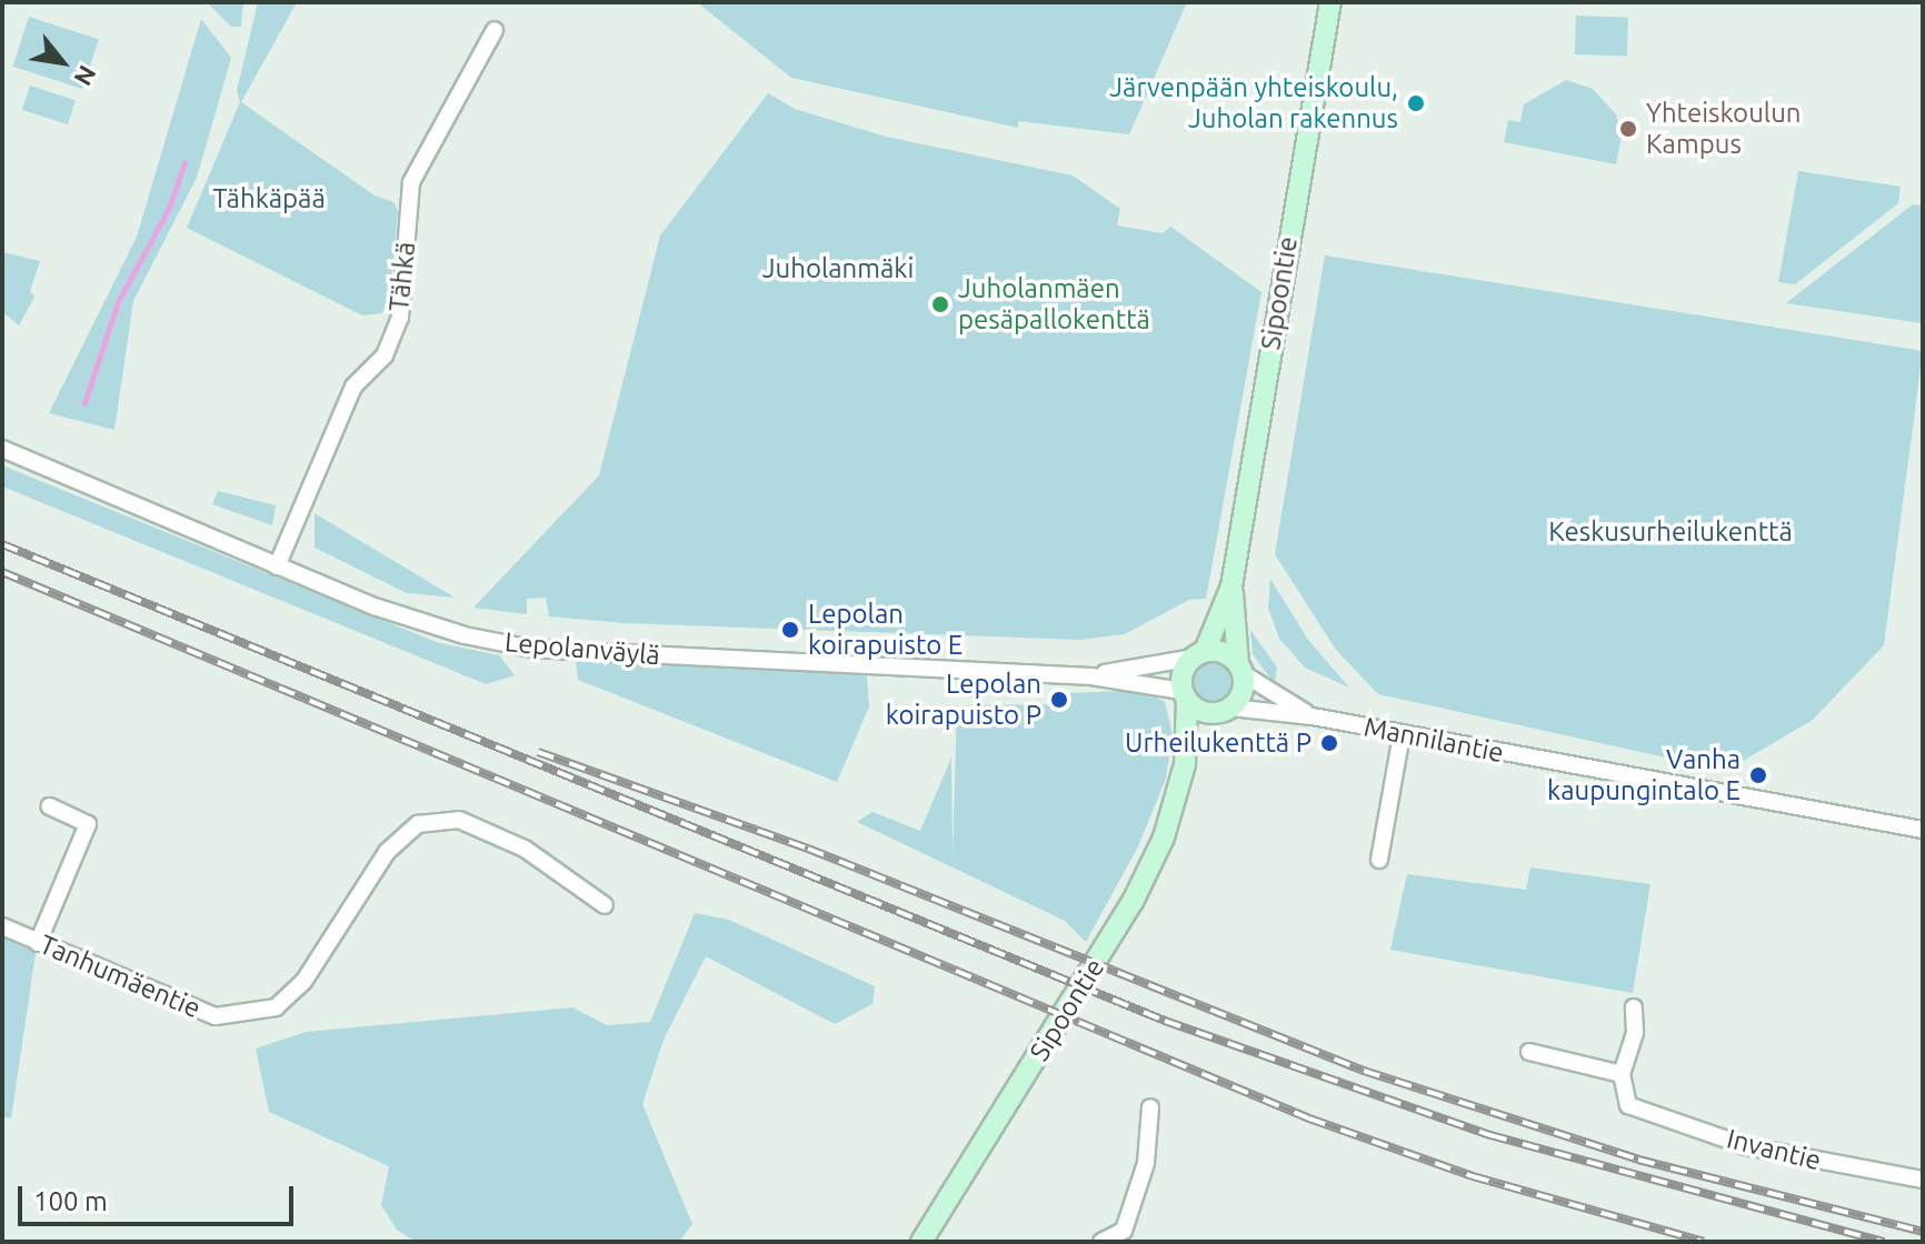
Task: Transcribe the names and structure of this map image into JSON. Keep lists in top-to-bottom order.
{
  "streets": {
    "street": [
      "Tähkä",
      "Sipoontie",
      "Lepolanväylä",
      "Mannilantie",
      "Tanhumäentie",
      "Invantie"
    ]
  },
  "crossings": [
    ["Tähkä", "Lepolanväylä"],
    ["Sipoontie", "Lepolanväylä"],
    ["Sipoontie", "Mannilantie"],
    ["Lepolanväylä", "Mannilantie"]
  ],
  "parks": ["Tähkäpää", "Juholanmäki", "Keskusurheilukenttä"],
  "places": [
    "Järvenpään yhteiskoulu, Juholan rakennus",
    "Yhteiskoulun Kampus",
    "Juholanmäen pesäpallokenttä",
    "Lepolan koirapuisto E",
    "Lepolan koirapuisto P",
    "Urheilukenttä P",
    "Vanha kaupungintalo E"
  ],
  "scale_bar": "100 m",
  "north": "bottom right"
}
